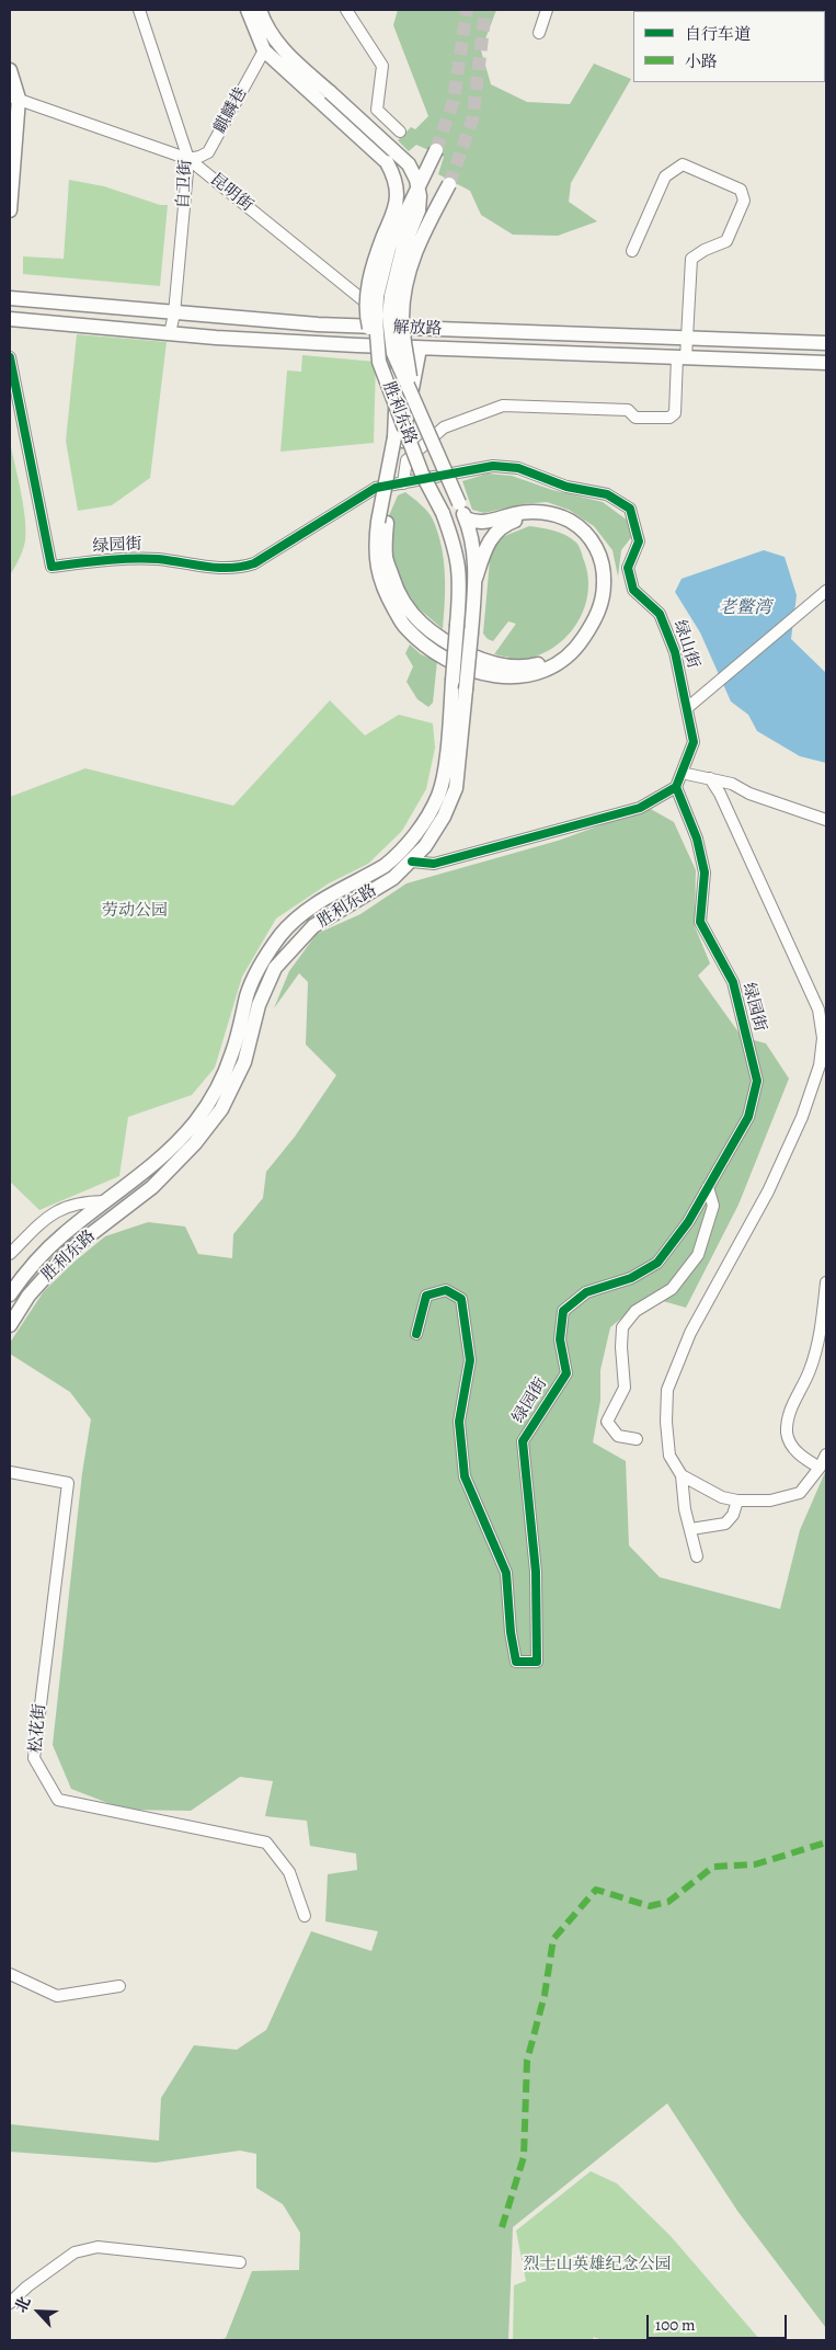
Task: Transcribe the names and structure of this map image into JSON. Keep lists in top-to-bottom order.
{
  "streets": {
    "main road": ["解放路", "胜利东路"],
    "street": [
      "麒麟巷",
      "自卫街",
      "昆明街",
      "绿园街",
      "绿山街",
      "松花街"
    ]
  },
  "crossings": [
    ["麒麟巷", "自卫街"],
    ["麒麟巷", "昆明街"],
    ["自卫街", "昆明街"],
    ["自卫街", "解放路"],
    ["昆明街", "解放路"],
    ["绿园街", "绿山街"]
  ],
  "water": ["老鳖湾"],
  "parks": ["劳动公园", "烈士山英雄纪念公园"],
  "legend": ["自行车道", "小路"],
  "scale_bar": "100 m",
  "north": "top left"
}
